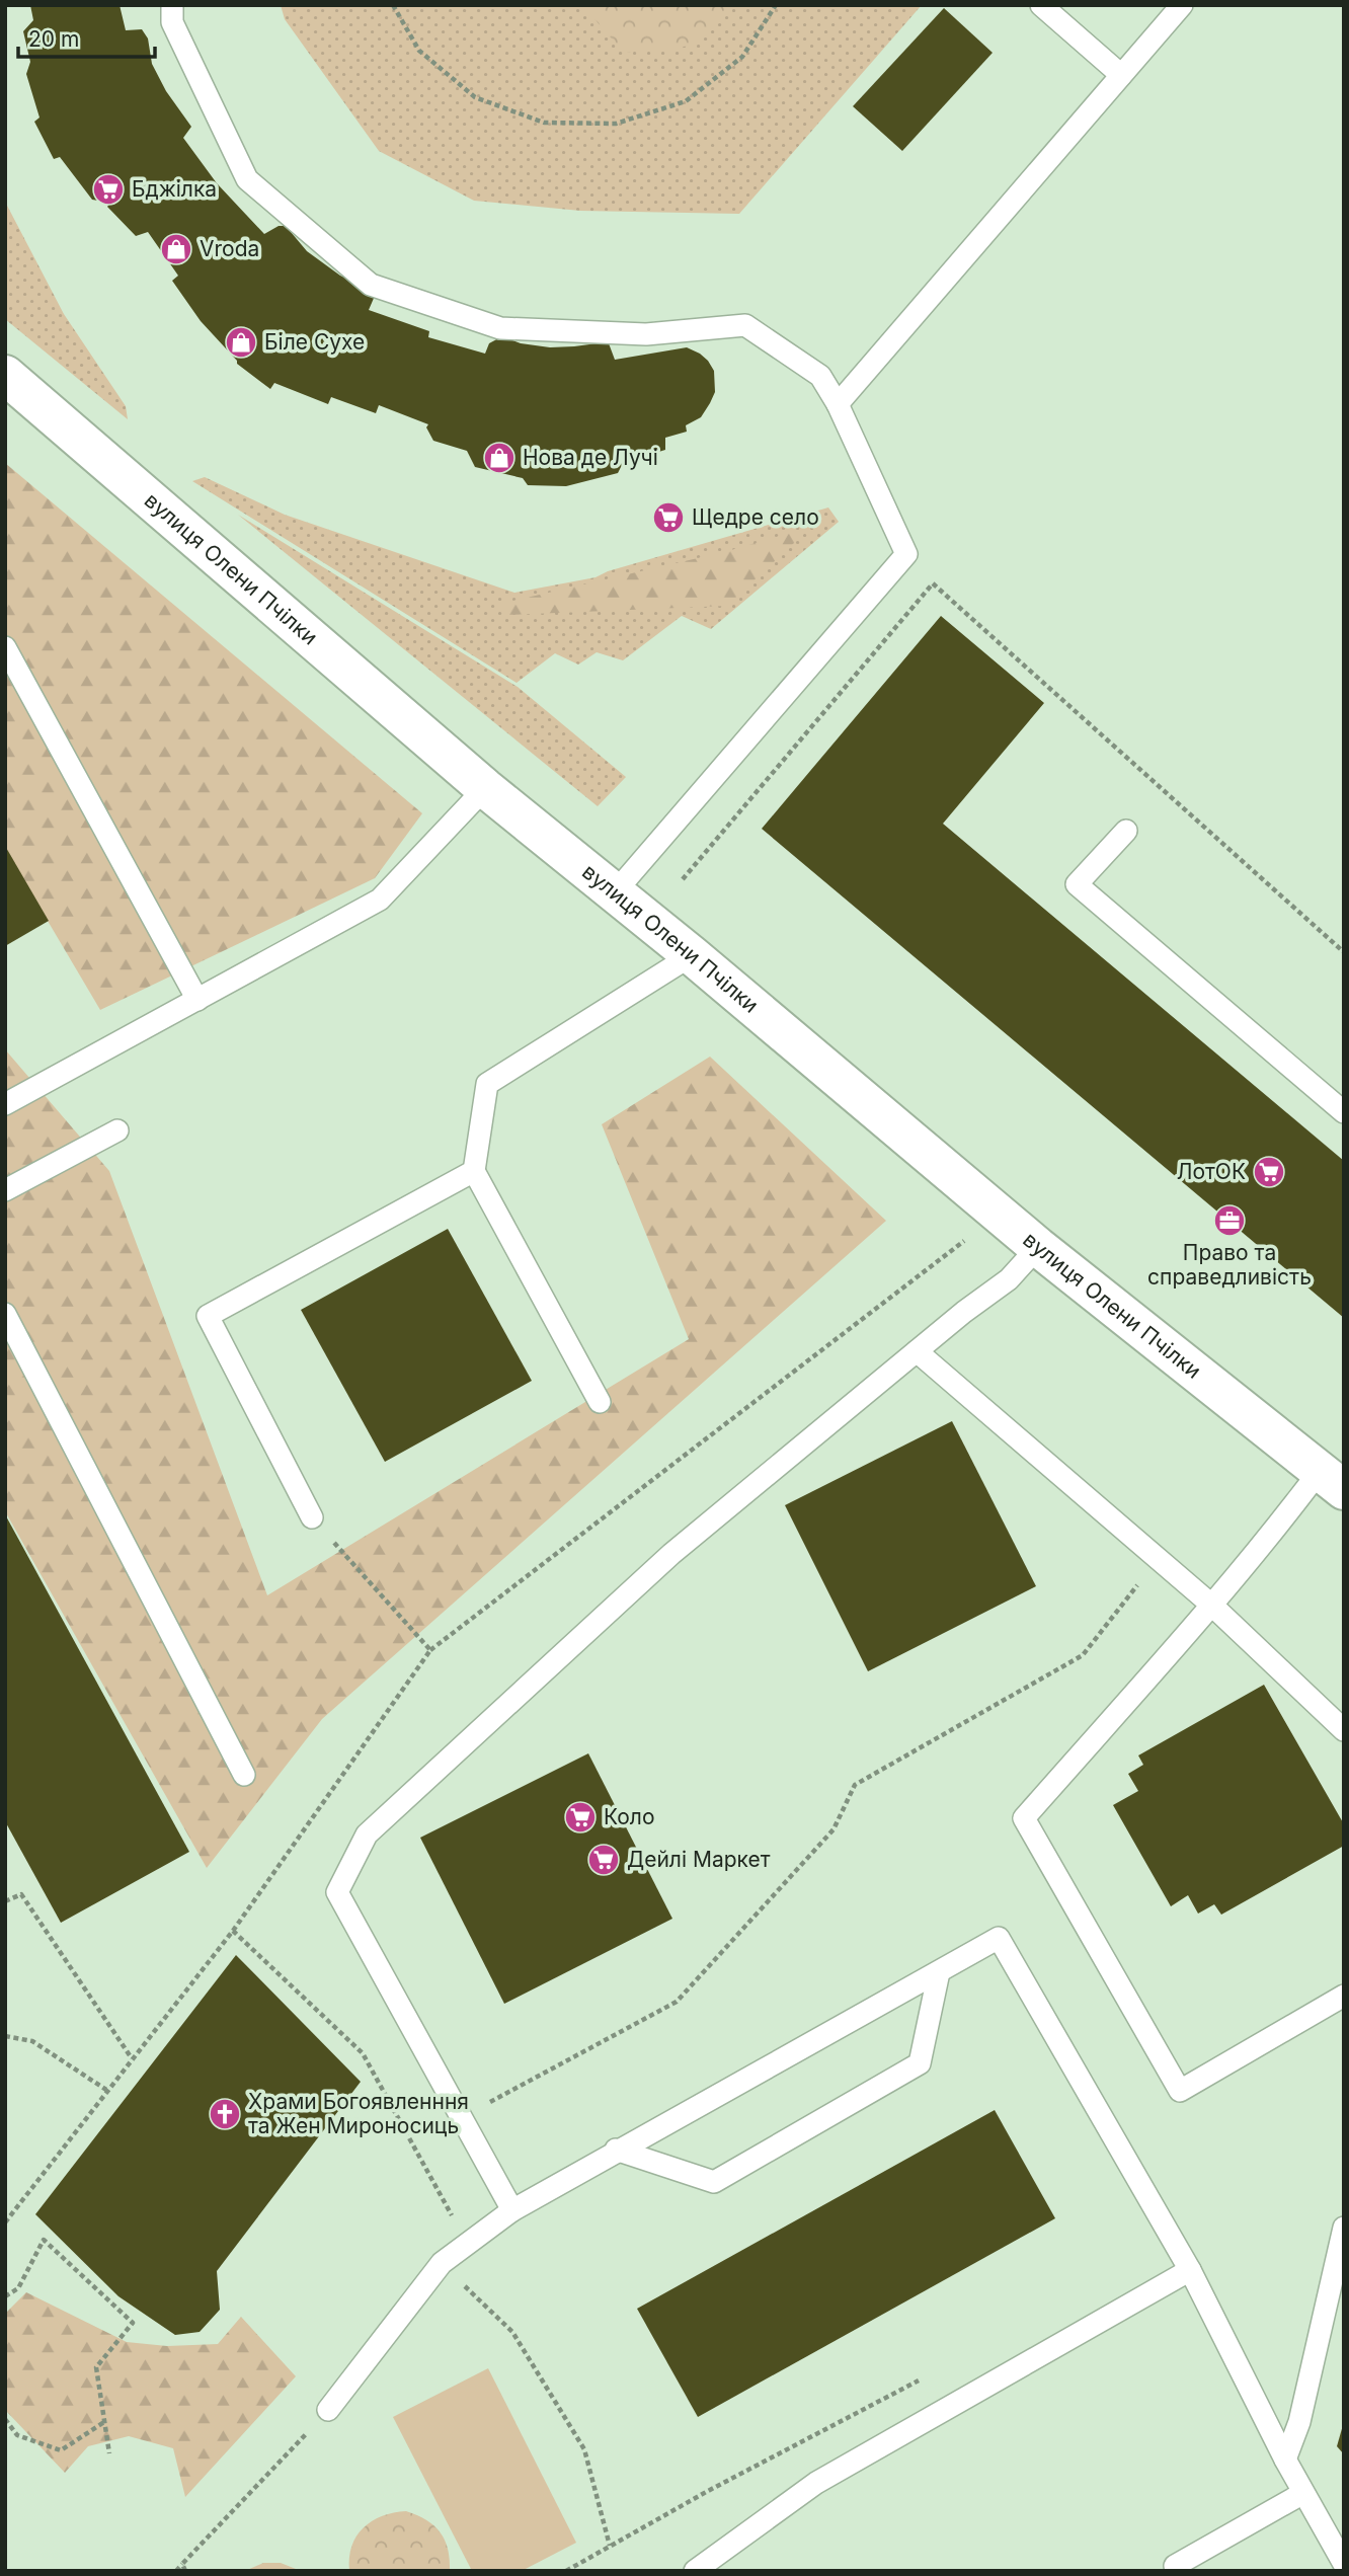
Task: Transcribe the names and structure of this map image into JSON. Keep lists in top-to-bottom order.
{
  "streets": {
    "street": ["вулиця Олени Пчілки"]
  },
  "places": {
    "supermarket": [
      "Бджілка",
      "Щедре село",
      "ЛотОК",
      "Коло",
      "Дейлі Маркет"
    ],
    "shop": ["Vroda", "Біле Сухе", "Нова де Лучі"],
    "office": ["Право та справедливість"],
    "church": ["Храми Богоявленння та Жен Мироносиць"]
  },
  "scale_bar": "20 m"
}
